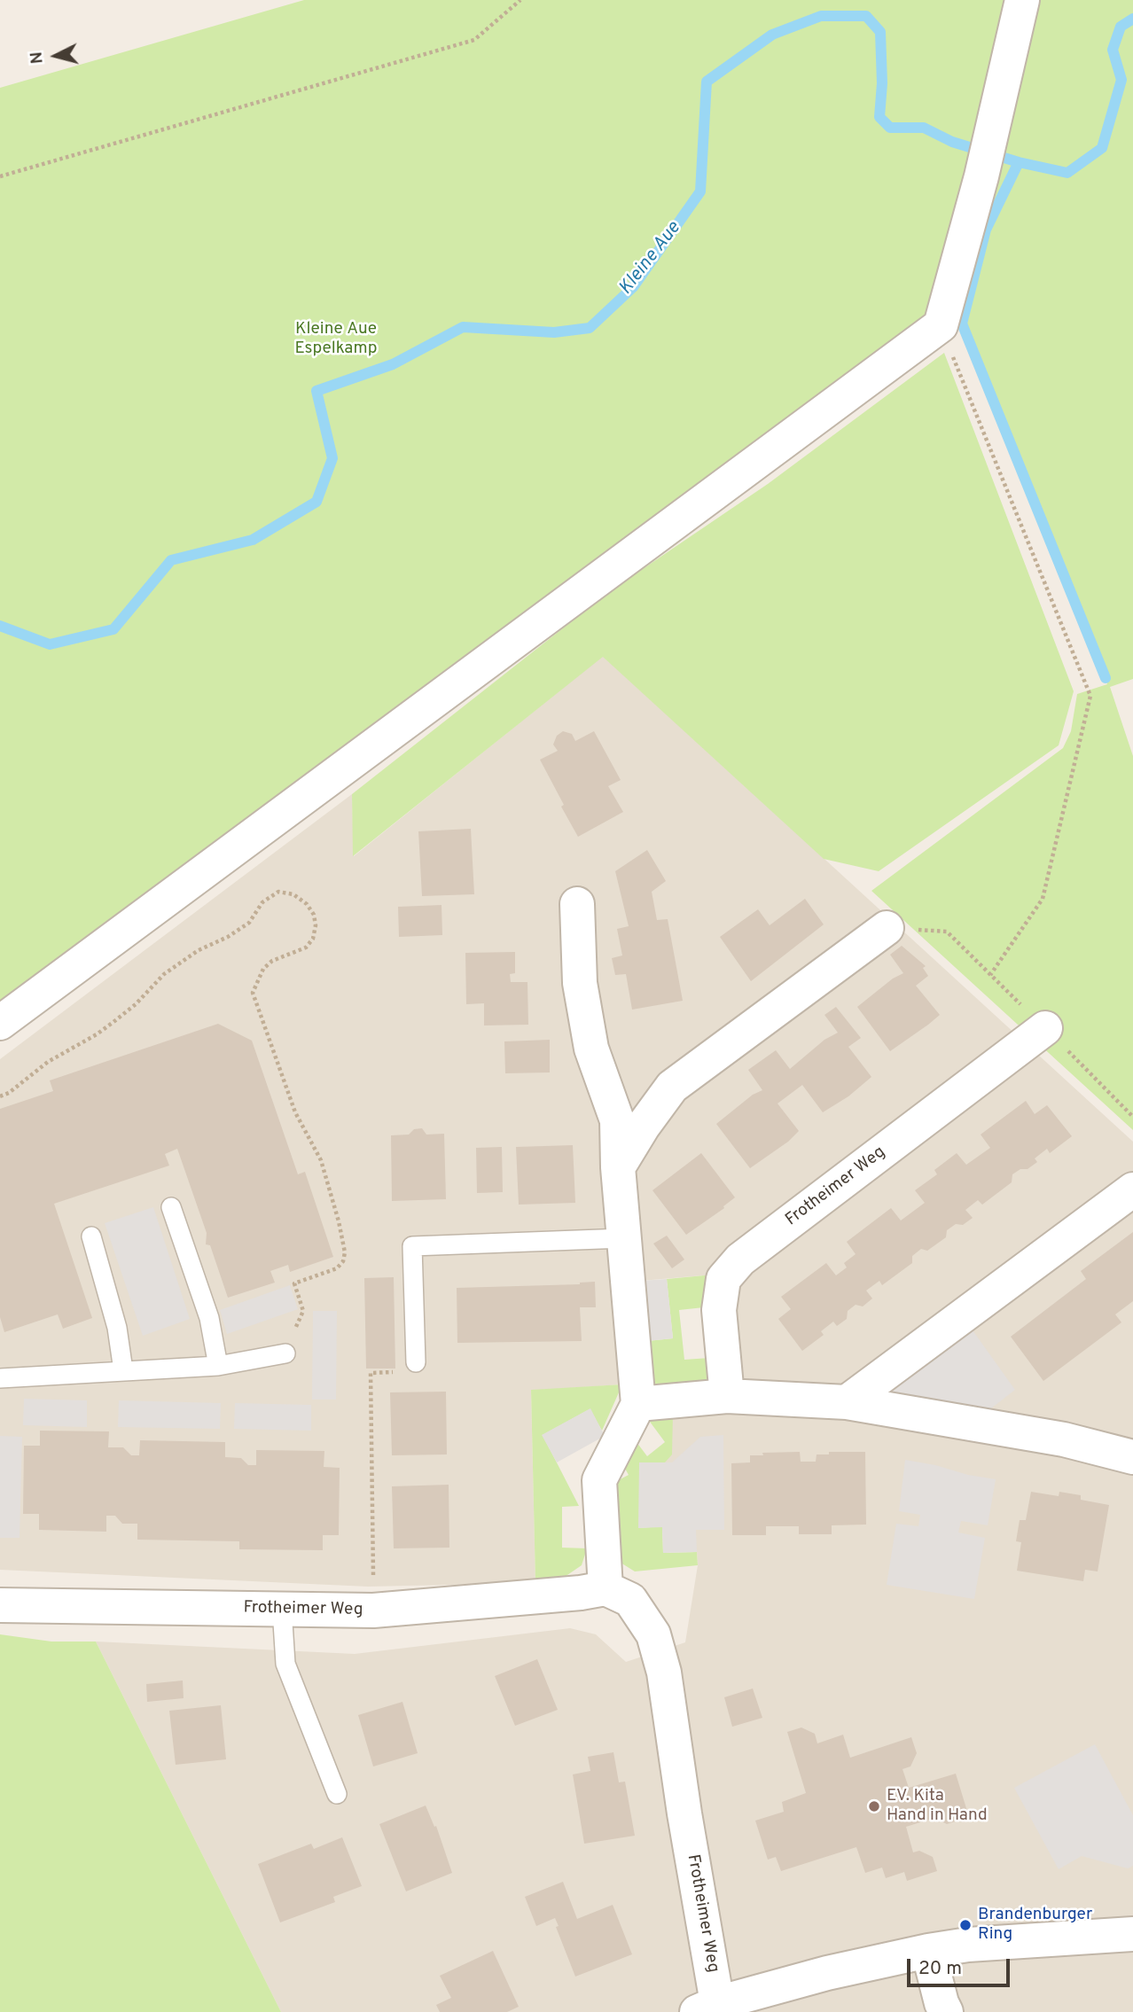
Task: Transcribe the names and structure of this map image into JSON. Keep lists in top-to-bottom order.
{
  "streets": {
    "street": ["Frotheimer Weg"]
  },
  "water": ["Kleine Aue"],
  "parks": ["Kleine Aue Espelkamp"],
  "places": ["EV. Kita Hand in Hand", "Brandenburger Ring"],
  "scale_bar": "20 m",
  "north": "left"
}
